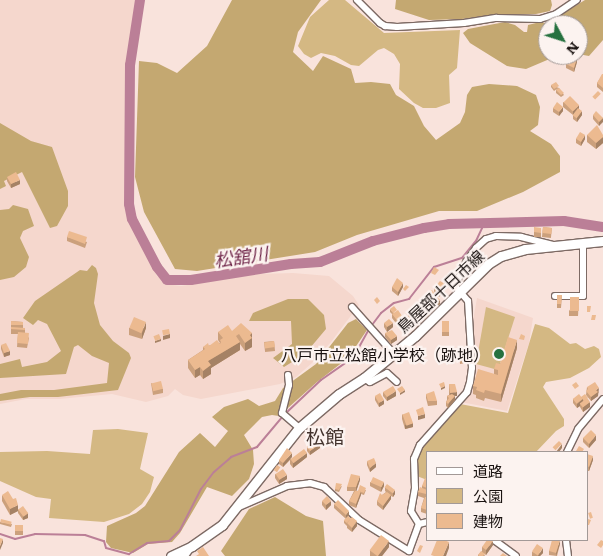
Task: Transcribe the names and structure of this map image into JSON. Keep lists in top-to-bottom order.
{
  "streets": {
    "main road": ["鳥屋部十日市線"]
  },
  "districts": ["松館"],
  "water": ["松舘川"],
  "places": ["八戸市立松館小学校（跡地）"],
  "legend": ["道路", "公園", "建物"],
  "north": "bottom right"
}
